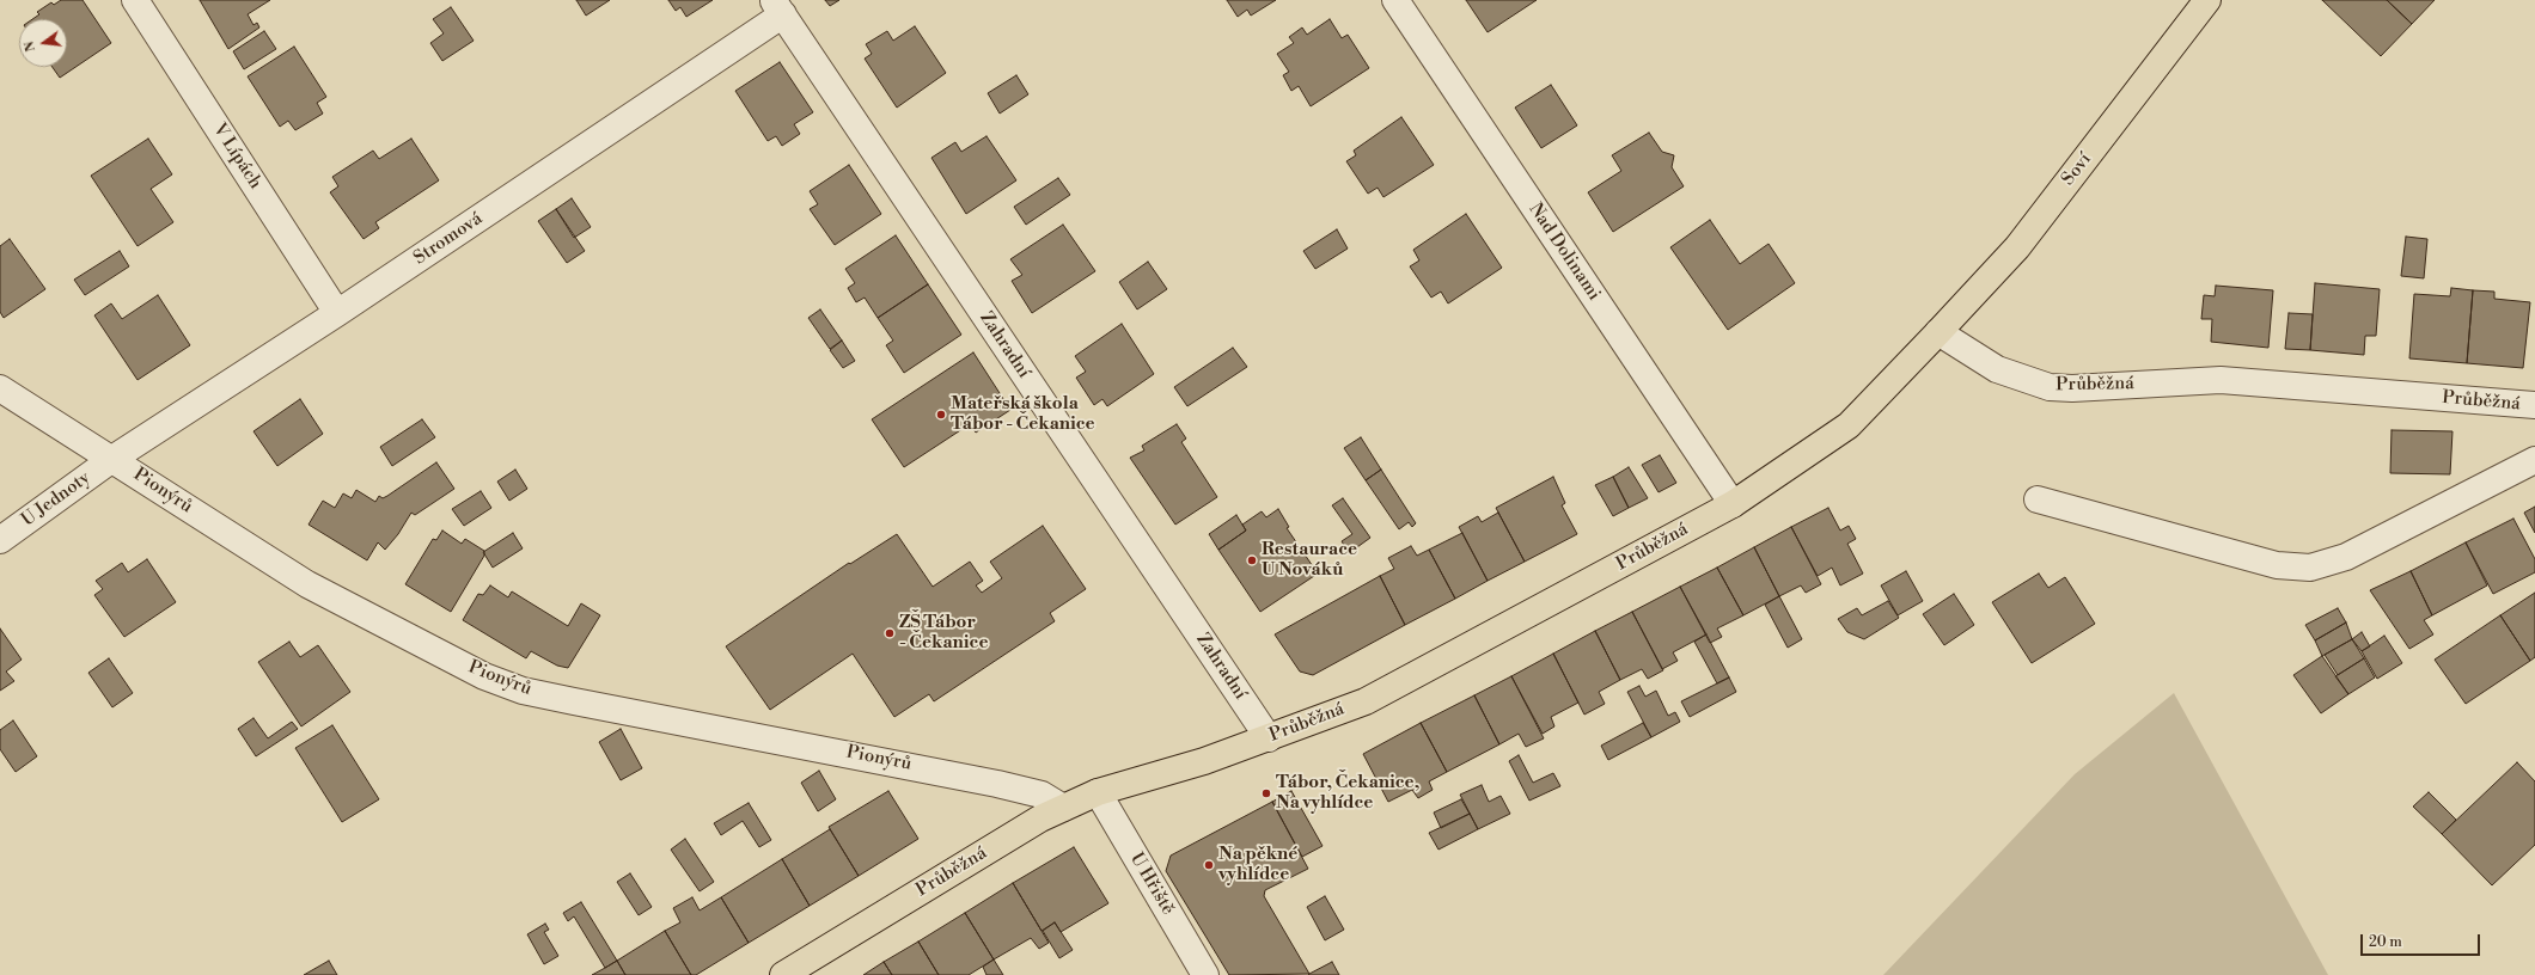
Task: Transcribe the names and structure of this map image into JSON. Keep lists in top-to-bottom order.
{
  "streets": {
    "main road": ["Soví", "Průběžná"],
    "street": [
      "V Lípách",
      "Stromová",
      "Nad Dolinami",
      "Zahradní",
      "Pionýrů",
      "U Jednoty",
      "U Hřiště"
    ]
  },
  "crossings": [
    ["V Lípách", "Stromová"],
    ["Soví", "Průběžná"],
    ["Stromová", "Zahradní"],
    ["Stromová", "Pionýrů"],
    ["Stromová", "U Jednoty"],
    ["Nad Dolinami", "Průběžná"],
    ["Zahradní", "Průběžná"],
    ["Průběžná", "Pionýrů"],
    ["Průběžná", "U Hřiště"],
    ["Pionýrů", "U Jednoty"]
  ],
  "places": [
    "Mateřská škola Tábor - Čekanice",
    "Restaurace U Nováků",
    "ZŠ Tábor - Čekanice",
    "Tábor, Čekanice, Na vyhlídce",
    "Na pěkné vyhlídce"
  ],
  "scale_bar": "20 m",
  "north": "left"
}
